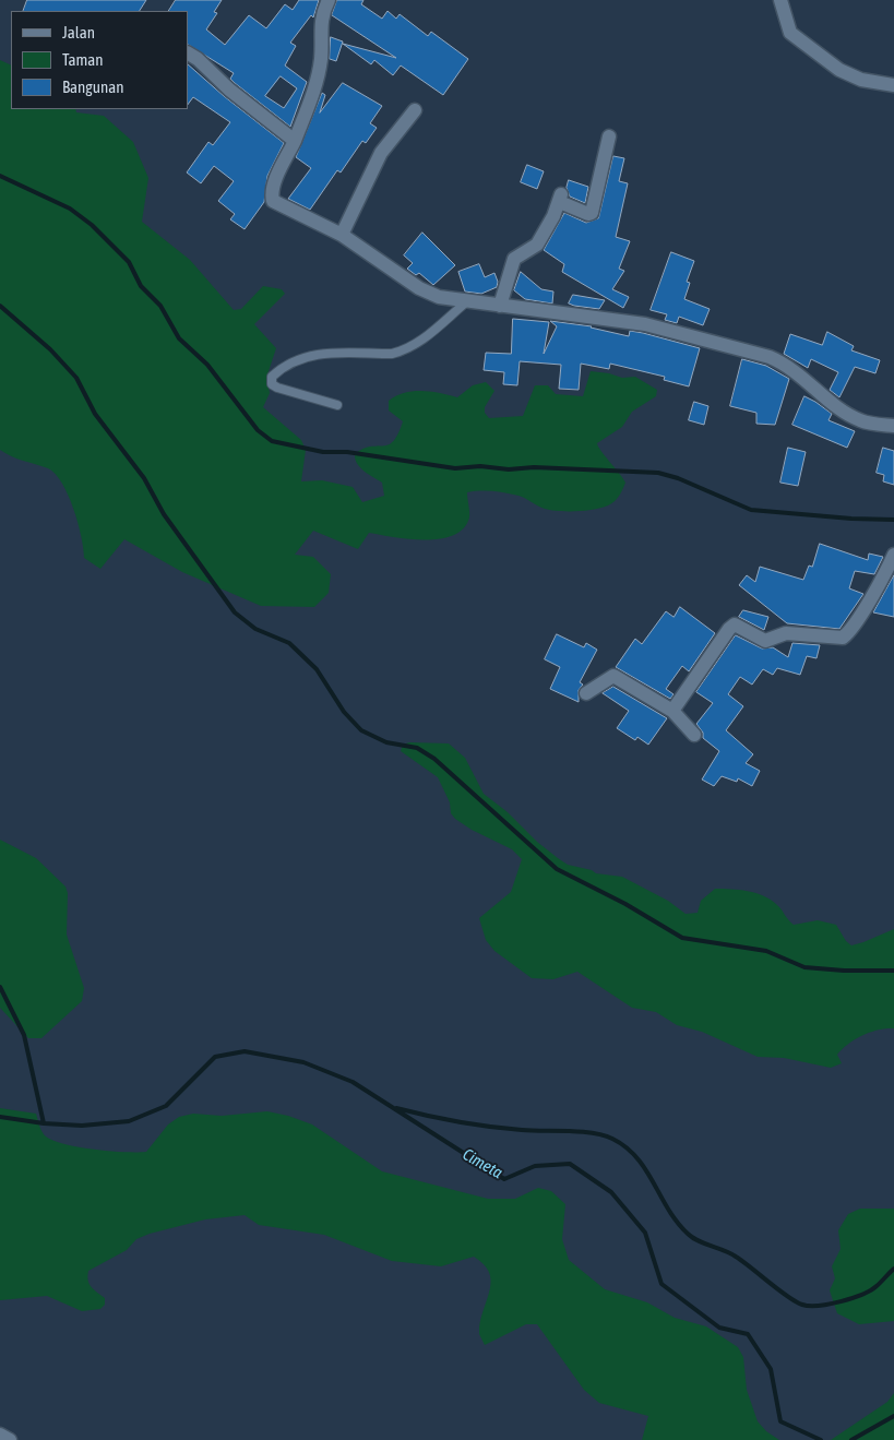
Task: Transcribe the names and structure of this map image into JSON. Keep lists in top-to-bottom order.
{
  "water": ["Cimeta"],
  "legend": ["Jalan", "Taman", "Bangunan"]
}
